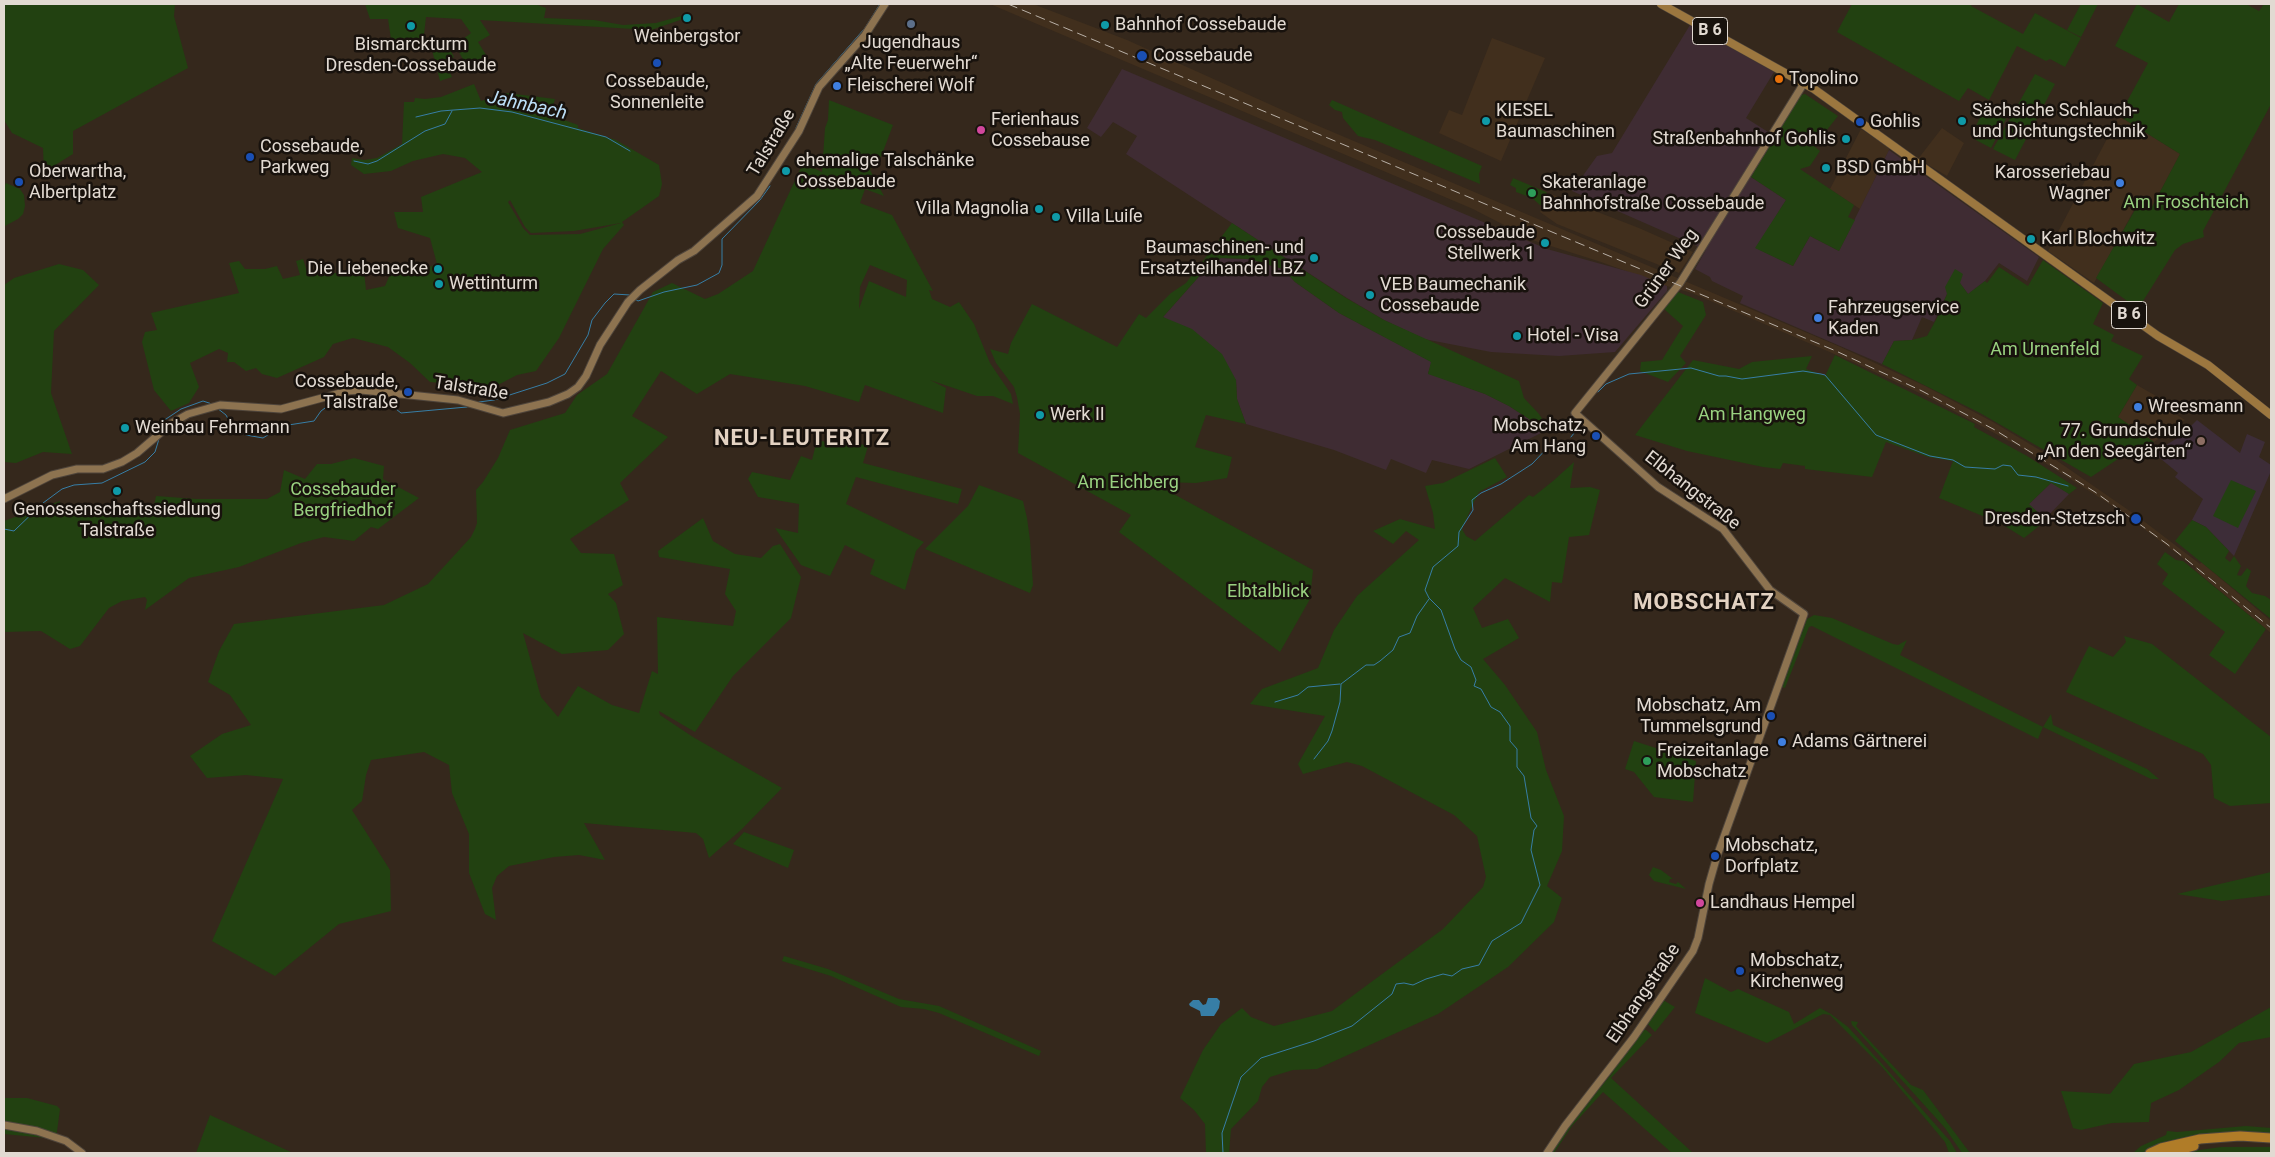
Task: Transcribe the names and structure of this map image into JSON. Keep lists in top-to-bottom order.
{
  "streets": {
    "main road": ["B 6"],
    "street": ["Talstraße", "Grüner Weg", "Elbhangstraße"]
  },
  "crossings": [
    ["B 6", "Grüner Weg"],
    ["Grüner Weg", "Elbhangstraße"]
  ],
  "districts": ["NEU-LEUTERITZ", "MOBSCHATZ"],
  "water": ["Jahnbach"],
  "parks": [
    "Am Froschteich",
    "Am Urnenfeld",
    "Am Hangweg",
    "Am Eichberg",
    "Cossebauder Bergfriedhof",
    "Elbtalblick"
  ],
  "places": [
    "Weinbergstor",
    "Jugendhaus „Alte Feuerwehr“",
    "Bahnhof Cossebaude",
    "Bismarckturm Dresden-Cossebaude",
    "Cossebaude",
    "Cossebaude, Sonnenleite",
    "Topolino",
    "Fleischerei Wolf",
    "KIESEL Baumaschinen",
    "Sächsiche Schlauch- und Dichtungstechnik",
    "Gohlis",
    "Ferienhaus Cossebause",
    "Straßenbahnhof Gohlis",
    "Cossebaude, Parkweg",
    "BSD GmbH",
    "ehemalige Talschänke Cossebaude",
    "Oberwartha, Albertplatz",
    "Karosseriebau Wagner",
    "Skateranlage Bahnhofstraße Cossebaude",
    "Villa Magnolia",
    "Villa Luiſe",
    "Karl Blochwitz",
    "Cossebaude Stellwerk 1",
    "Baumaschinen- und Ersatzteilhandel LBZ",
    "Die Liebenecke",
    "Wettinturm",
    "VEB Baumechanik Cossebaude",
    "Fahrzeugservice Kaden",
    "Hotel - Visa",
    "Cossebaude, Talstraße",
    "Wreesmann",
    "Werk II",
    "Weinbau Fehrmann",
    "Mobschatz, Am Hang",
    "77. Grundschule „An den Seegärten“",
    "Genossenschaftssiedlung Talstraße",
    "Dresden-Stetzsch",
    "Mobschatz, Am Tummelsgrund",
    "Adams Gärtnerei",
    "Freizeitanlage Mobschatz",
    "Mobschatz, Dorfplatz",
    "Landhaus Hempel",
    "Mobschatz, Kirchenweg"
  ]
}
